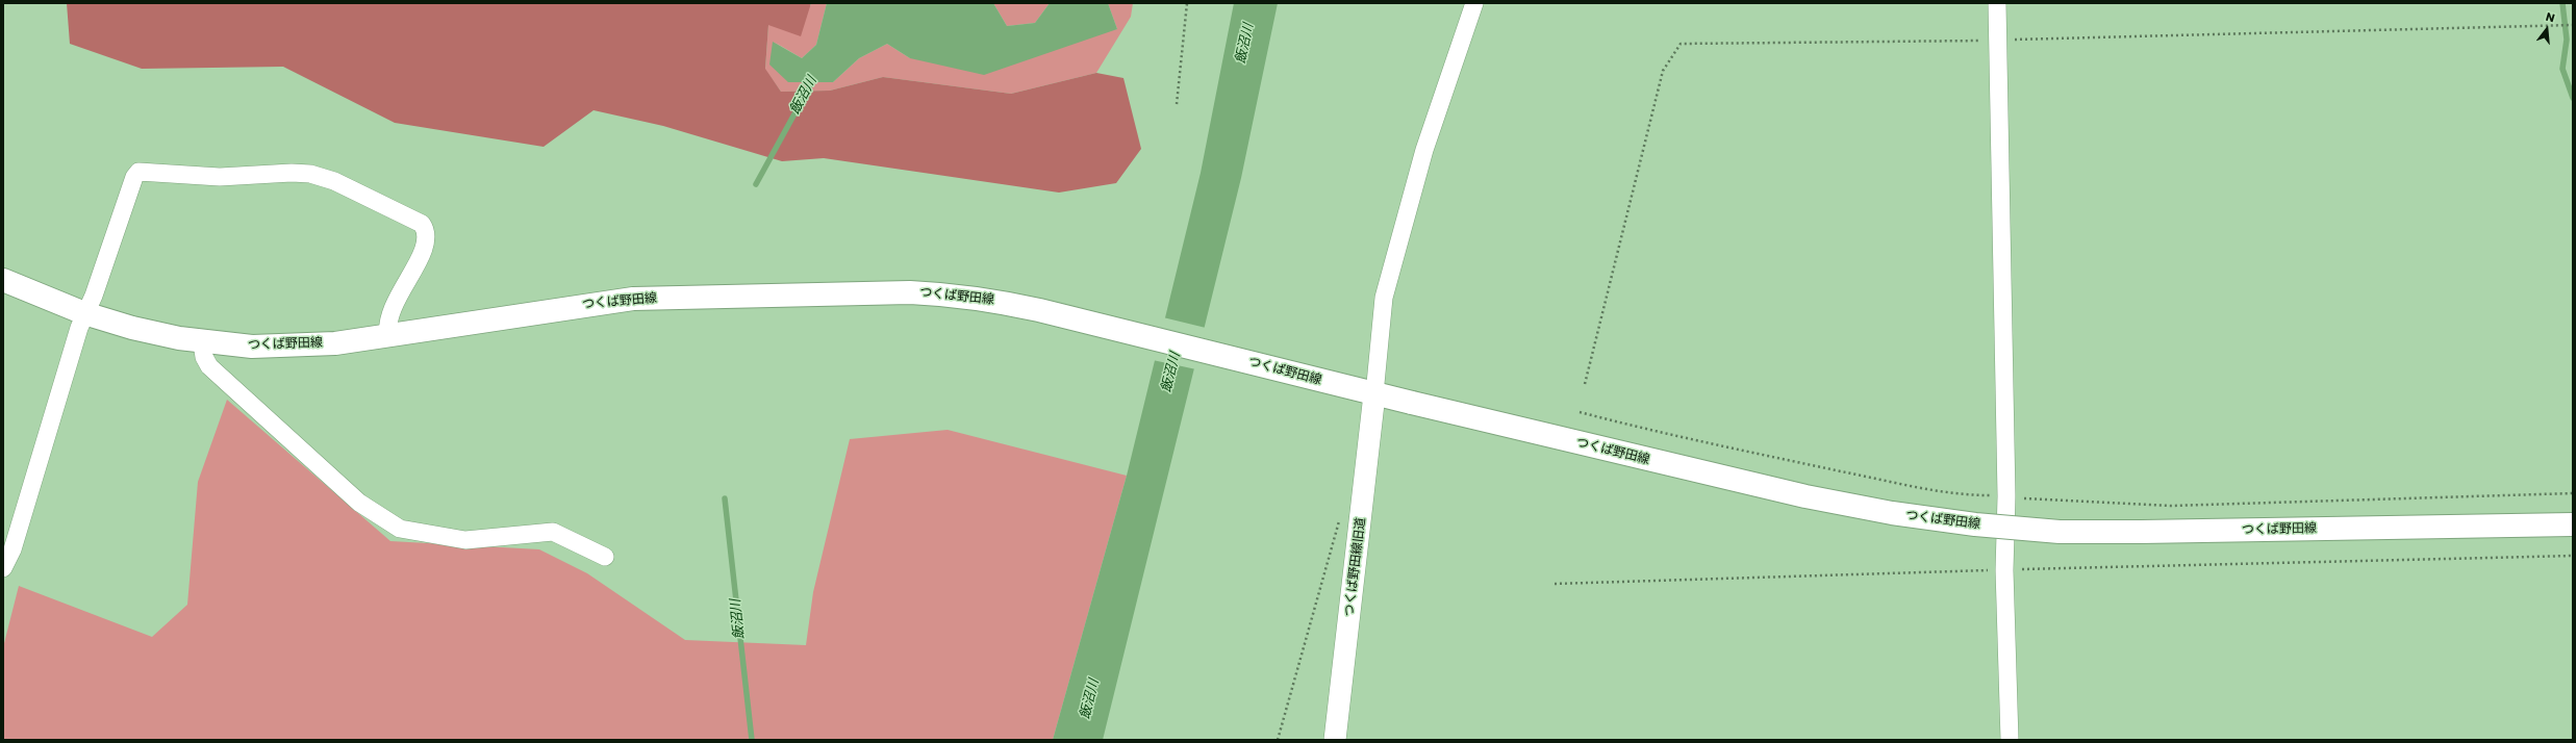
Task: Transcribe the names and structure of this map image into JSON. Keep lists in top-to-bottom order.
{
  "streets": {
    "main road": ["つくば野田線"],
    "street": ["つくば野田線旧道"]
  },
  "crossings": [
    ["つくば野田線", "つくば野田線旧道"]
  ],
  "water": ["飯沼川"],
  "north": "top"
}
